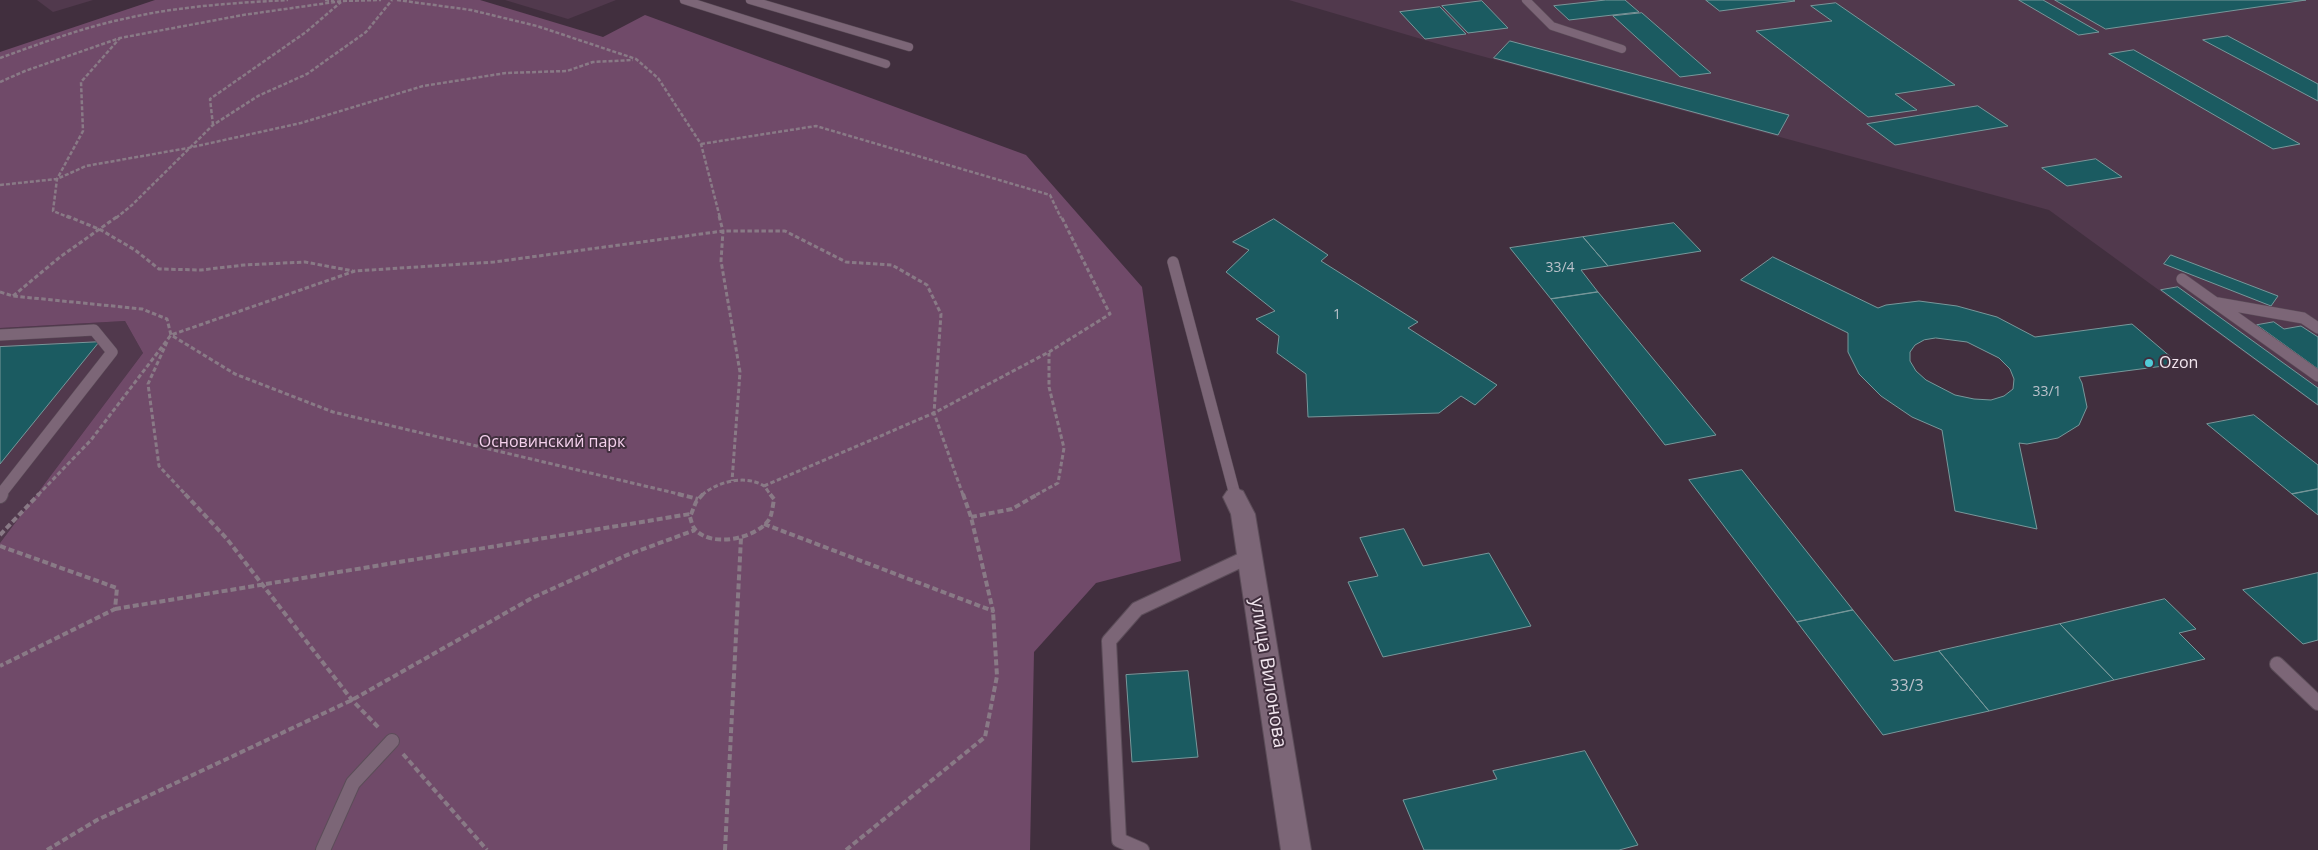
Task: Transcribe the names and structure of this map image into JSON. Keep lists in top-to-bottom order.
{
  "streets": {
    "street": ["улица Вилонова"]
  },
  "parks": ["Основинский парк"],
  "places": ["Ozon"],
  "house_numbers": [
    "33/4",
    "1",
    "33/1",
    "33/3"
  ]
}
